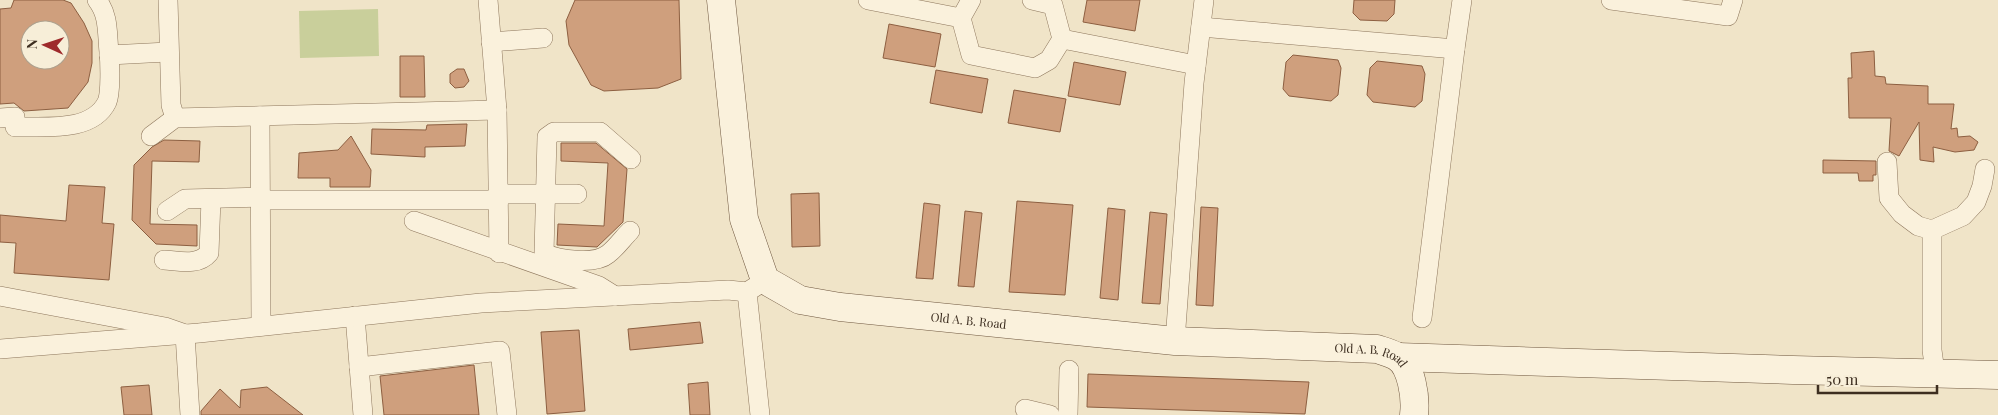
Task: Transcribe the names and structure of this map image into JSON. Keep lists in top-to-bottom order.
{
  "streets": {
    "street": ["Old A. B. Road"]
  },
  "scale_bar": "50 m",
  "north": "left"
}
